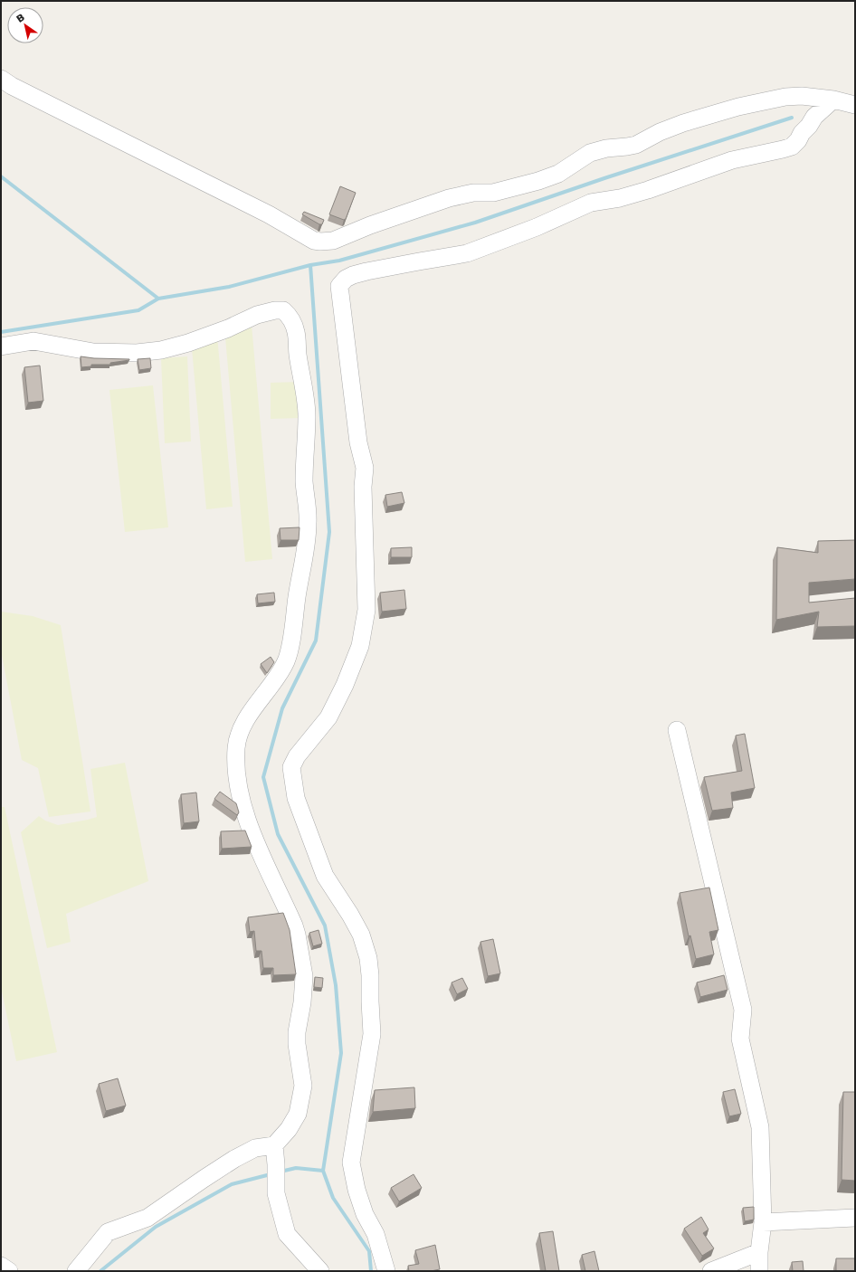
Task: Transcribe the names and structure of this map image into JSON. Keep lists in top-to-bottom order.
{
  "north": "top left"
}
